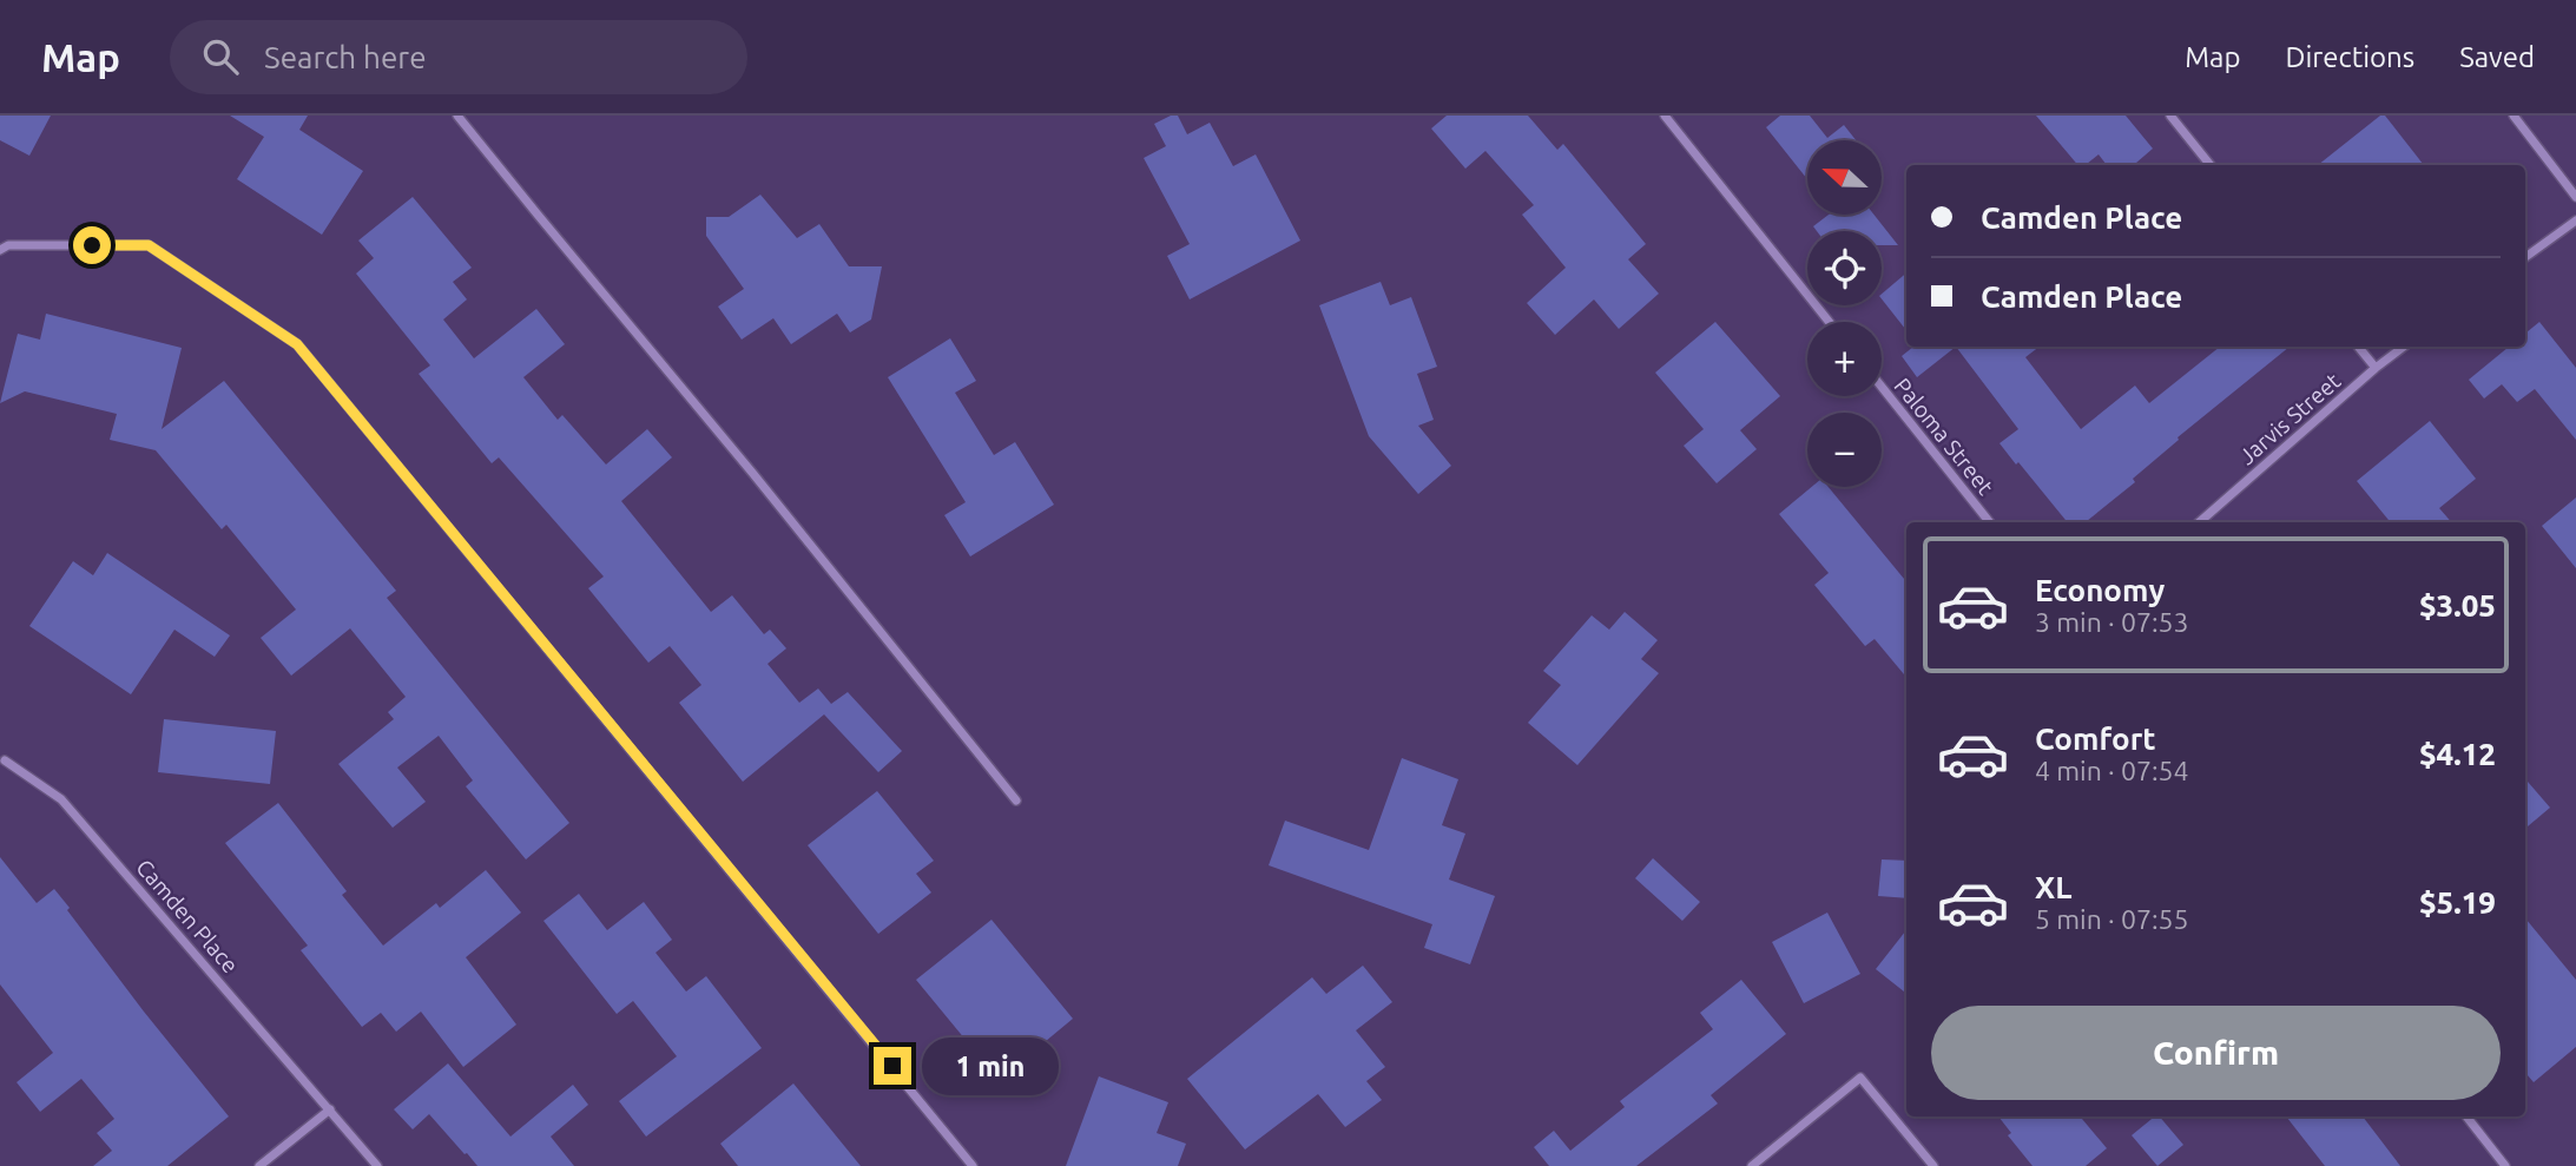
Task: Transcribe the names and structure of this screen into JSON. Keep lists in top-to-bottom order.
{
  "streets": {
    "street": ["Jarvis Street", "Paloma Street", "Camden Place"]
  },
  "north": "left",
  "page": {
    "header": "Map",
    "search": "Search here",
    "nav": ["Map", "Directions", "Saved"],
    "map_buttons": ["+", "−"],
    "banner": ["Camden Place", "Camden Place"],
    "list": [
      {
        "name": "Economy",
        "note": "3 min · 07:53",
        "value": "$3.05"
      },
      {
        "name": "Comfort",
        "note": "4 min · 07:54",
        "value": "$4.12"
      },
      {
        "name": "XL",
        "note": "5 min · 07:55",
        "value": "$5.19"
      }
    ],
    "buttons": "Confirm",
    "bubble": "1 min"
  }
}
